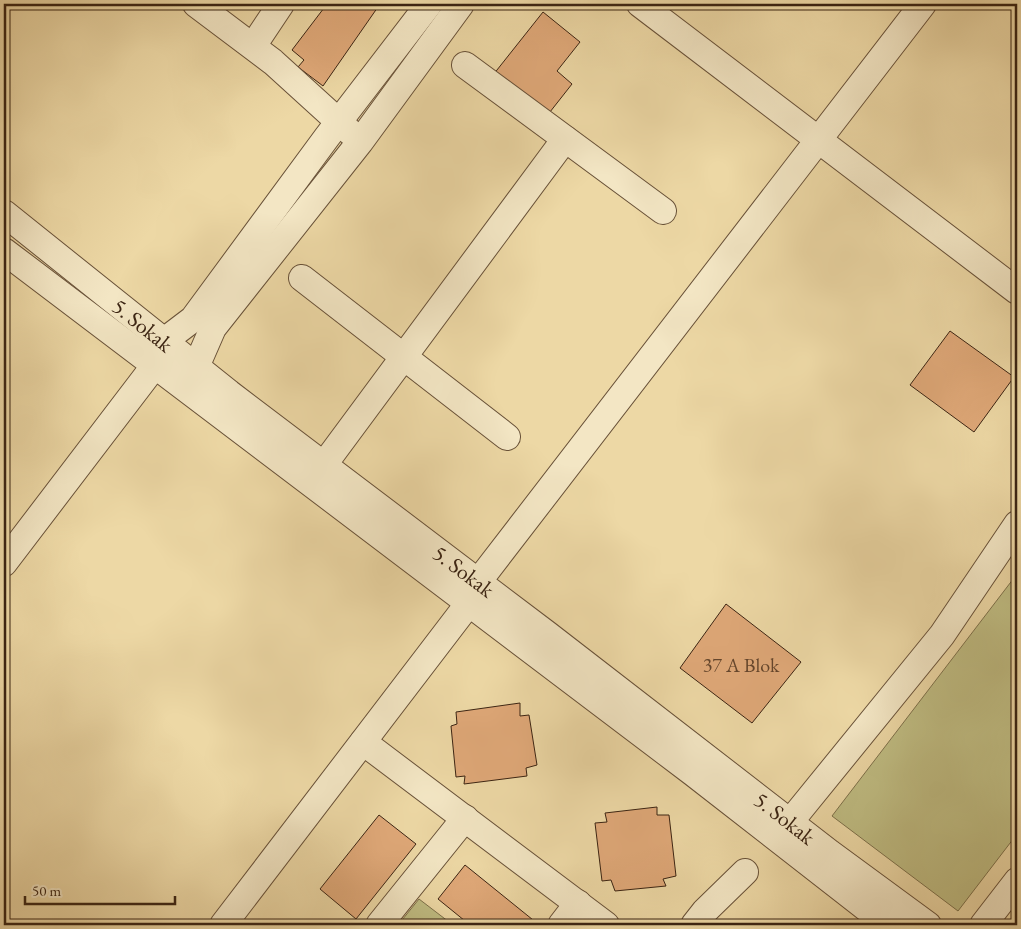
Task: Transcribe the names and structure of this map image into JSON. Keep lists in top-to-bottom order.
{
  "streets": {
    "street": ["5. Sokak"]
  },
  "house_numbers": ["37 A Blok"],
  "scale_bar": "50 m"
}
